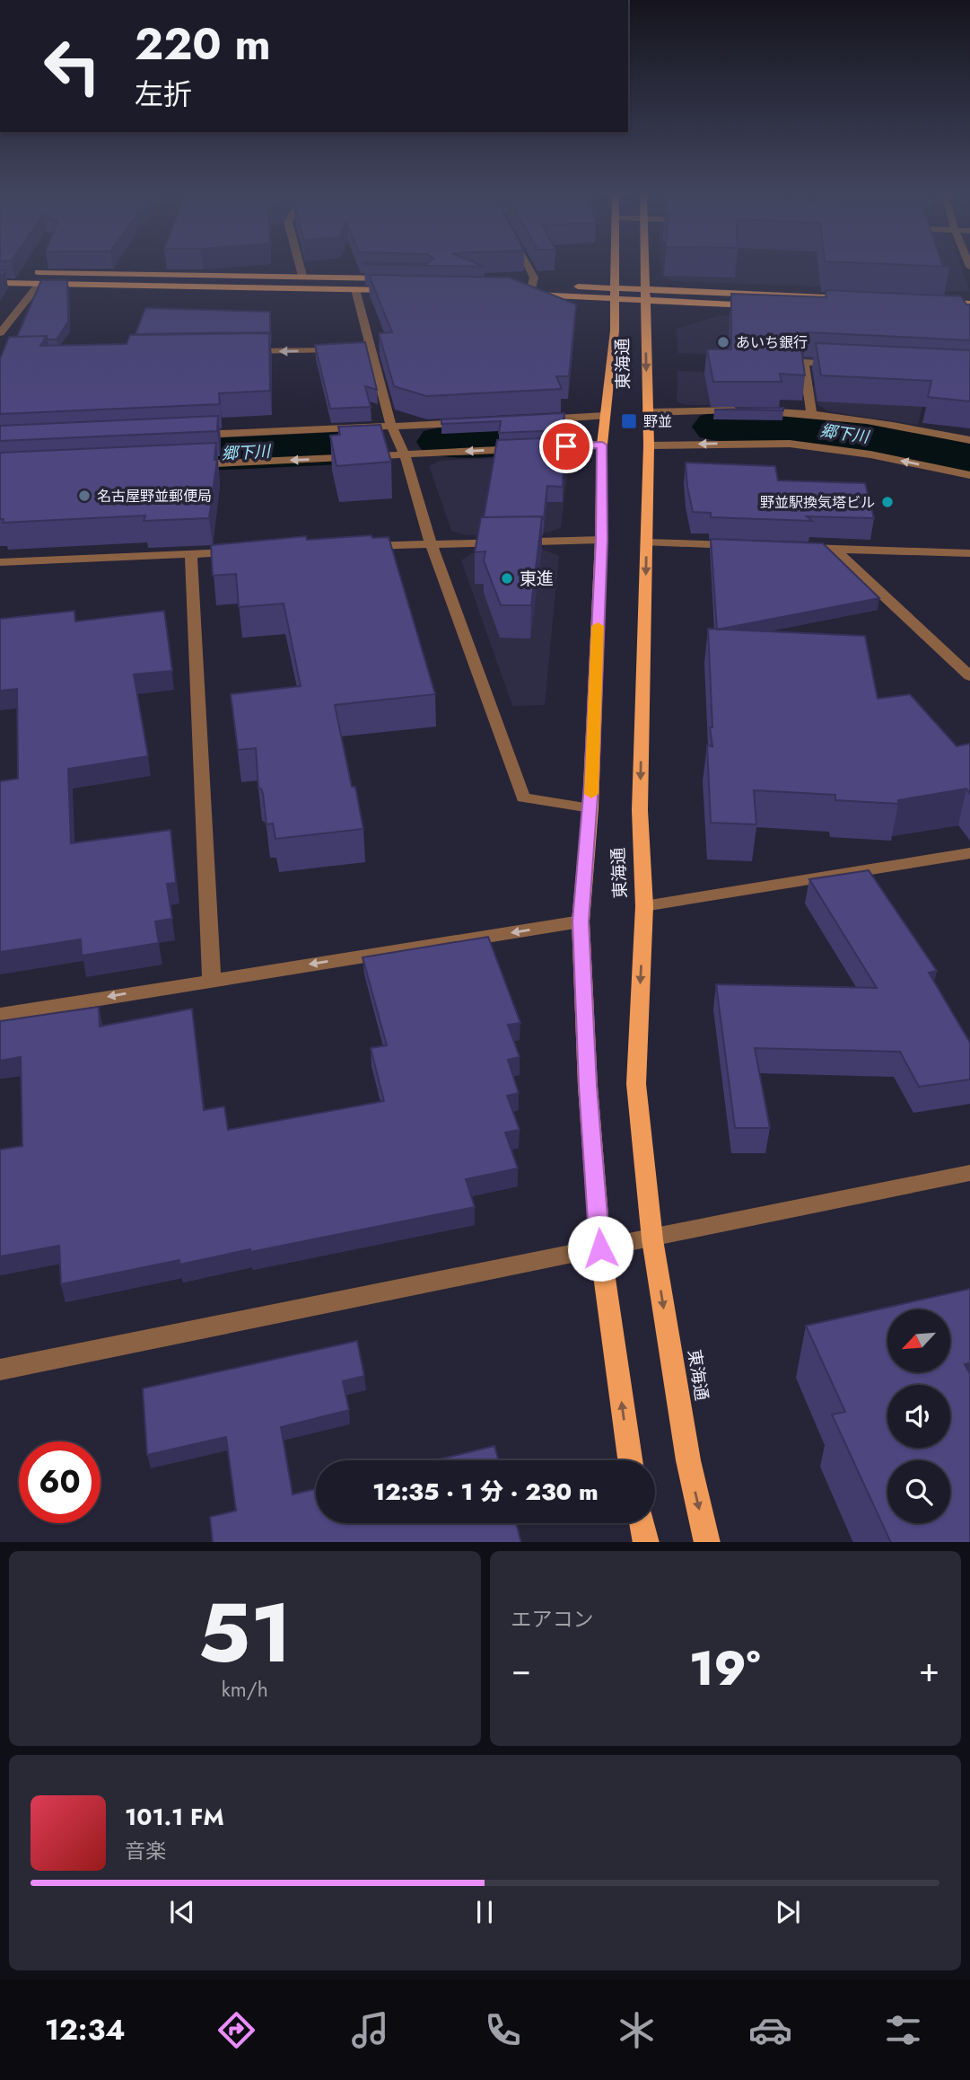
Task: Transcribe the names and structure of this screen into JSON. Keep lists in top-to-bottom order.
{
  "streets": {
    "main road": ["東海通"]
  },
  "water": ["郷下川"],
  "places": {
    "other": [
      "あいち銀行",
      "名古屋野並郵便局",
      "野並駅換気塔ビル",
      "東進"
    ],
    "transit": ["野並"]
  },
  "north": "bottom left",
  "page": {
    "turn": ["220 m", "左折"],
    "limit": "60",
    "trip": "12:35 · 1 分 · 230 m",
    "tile": [
      ["51", "km/h"],
      "エアコン"
    ],
    "heat": ["−", "19°", "+"],
    "song": ["101.1 FM", "音楽"],
    "tabs": "12:34"
  }
}
